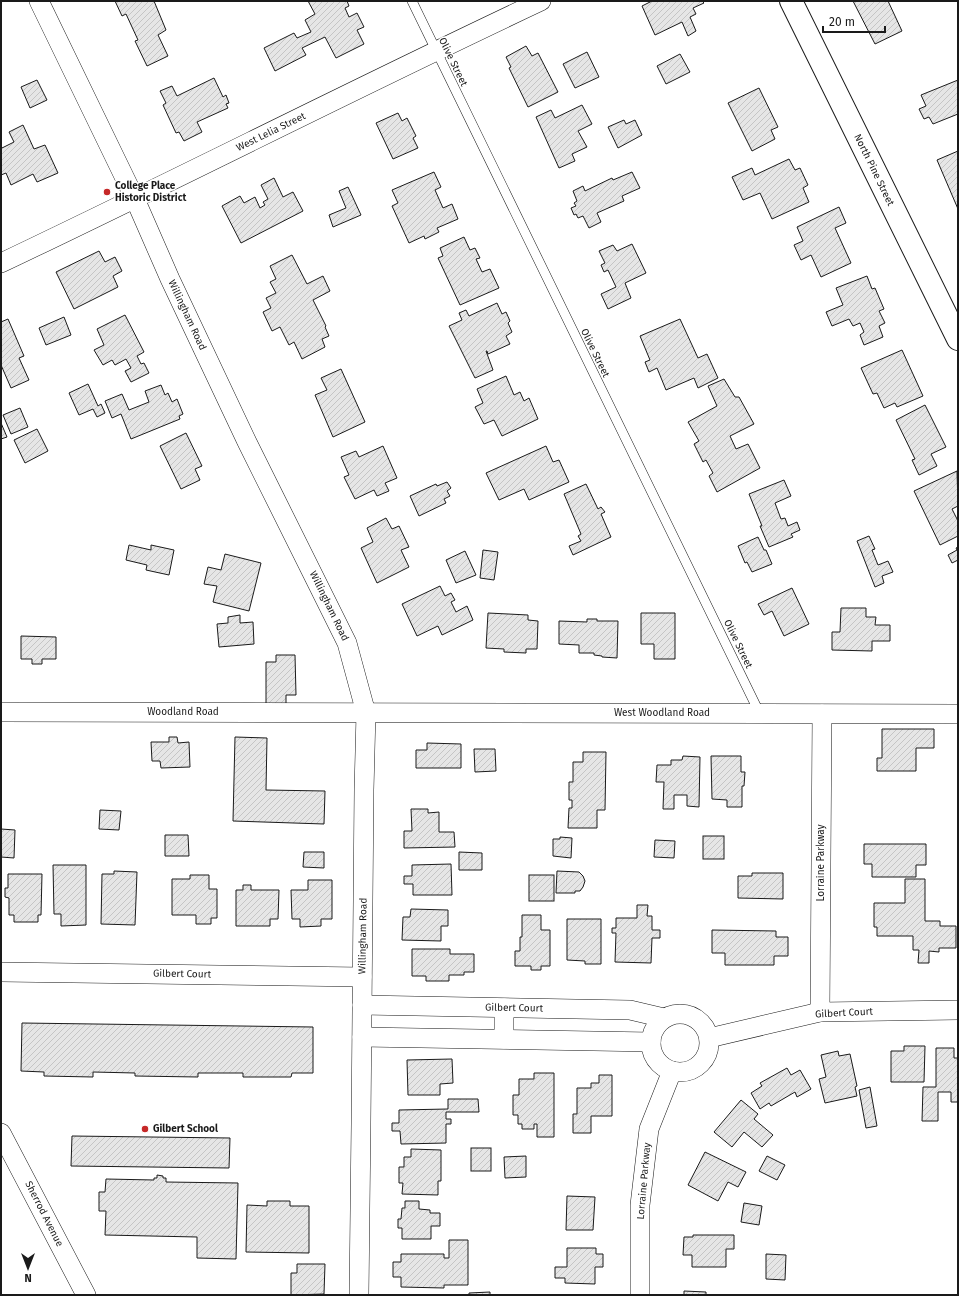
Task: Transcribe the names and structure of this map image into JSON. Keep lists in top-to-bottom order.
{
  "streets": {
    "main road": ["North Pine Street"],
    "street": [
      "West Lelia Street",
      "Willingham Road",
      "Woodland Road",
      "West Woodland Road",
      "Lorraine Parkway",
      "Gilbert Court",
      "Sherrod Avenue"
    ],
    "lane": ["Olive Street"]
  },
  "crossings": [
    ["Olive Street", "West Lelia Street"],
    ["Olive Street", "West Woodland Road"],
    ["West Lelia Street", "Willingham Road"],
    ["Willingham Road", "Woodland Road"],
    ["Willingham Road", "West Woodland Road"],
    ["Willingham Road", "Gilbert Court"],
    ["Woodland Road", "West Woodland Road"],
    ["West Woodland Road", "Lorraine Parkway"],
    ["Lorraine Parkway", "Gilbert Court"]
  ],
  "places": ["College Place Historic District", "Gilbert School"],
  "scale_bar": "20 m",
  "north": "bottom"
}
